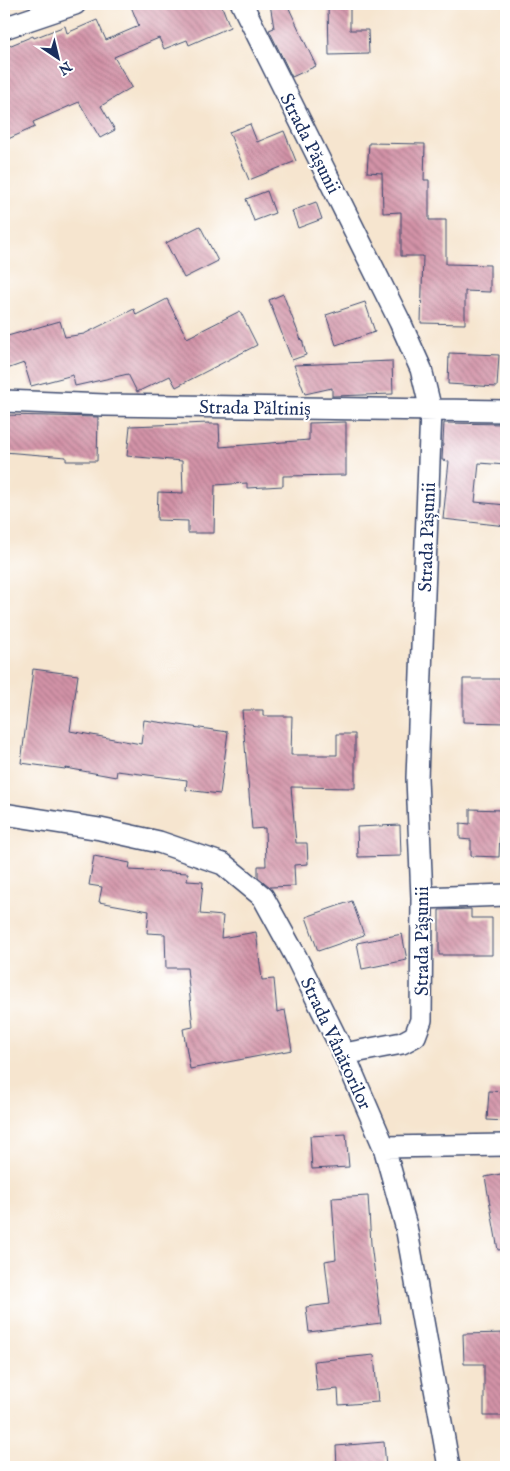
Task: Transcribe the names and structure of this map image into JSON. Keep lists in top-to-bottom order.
{
  "streets": {
    "street": ["Strada Pășunii", "Strada Păltiniș", "Strada Vânătorilor"]
  },
  "crossings": [
    ["Strada Pășunii", "Strada Păltiniș"],
    ["Strada Pășunii", "Strada Vânătorilor"]
  ],
  "north": "bottom right"
}
